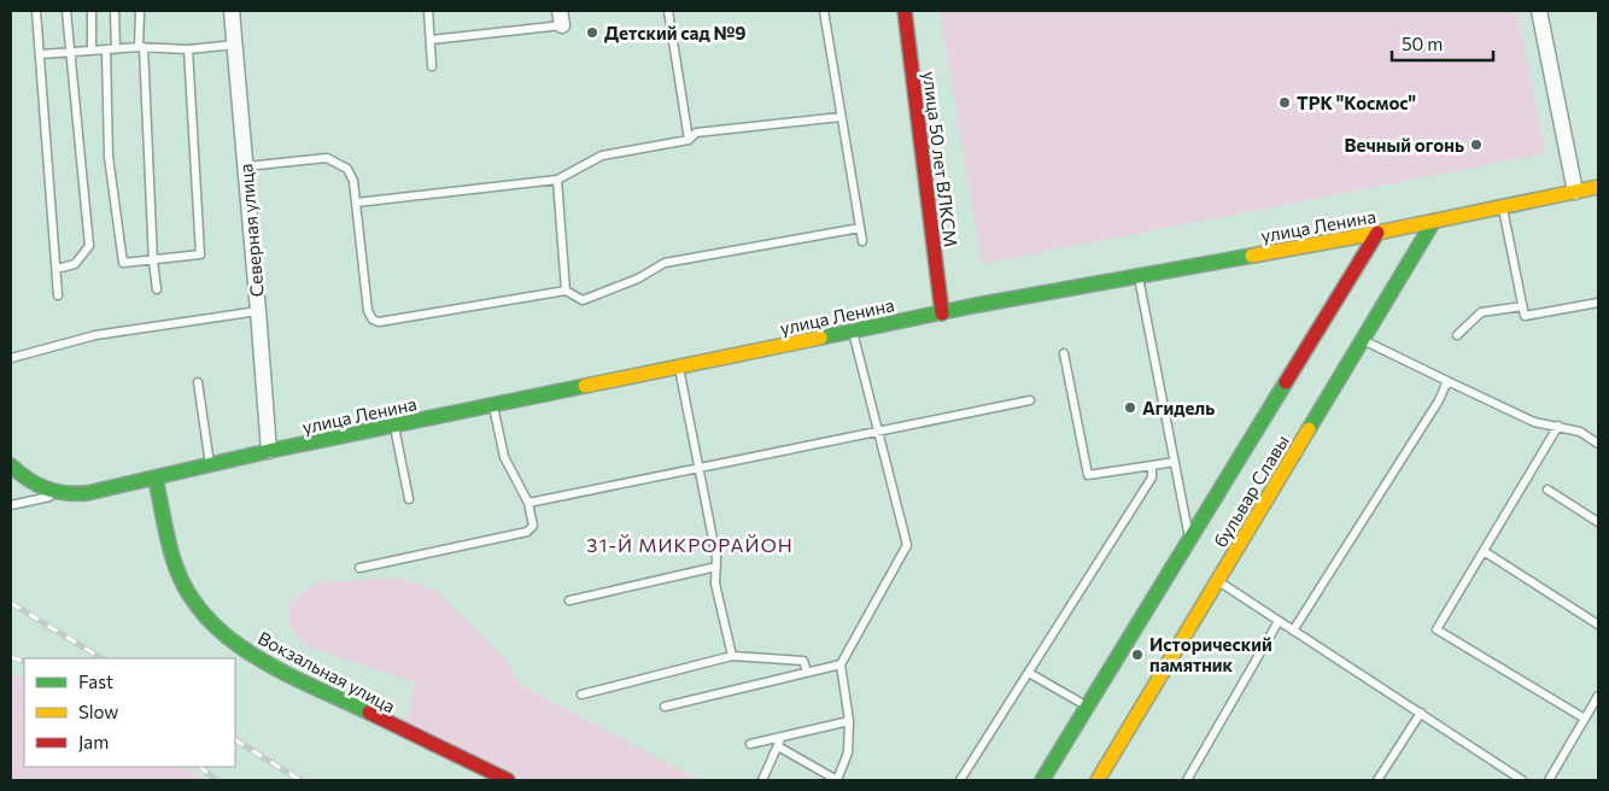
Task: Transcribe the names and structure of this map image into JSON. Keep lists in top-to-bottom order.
{
  "streets": {
    "street": [
      "улица 50 лет ВЛКСМ",
      "улица Ленина",
      "Северная улица",
      "бульвар Славы",
      "Вокзальная улица"
    ]
  },
  "crossings": [
    ["улица 50 лет ВЛКСМ", "улица Ленина"],
    ["улица Ленина", "Северная улица"],
    ["улица Ленина", "бульвар Славы"],
    ["улица Ленина", "Вокзальная улица"]
  ],
  "districts": ["31-Й МИКРОРАЙОН"],
  "places": [
    "Детский сад №9",
    "ТРК \"Космос\"",
    "Вечный огонь",
    "Агидель",
    "Исторический памятник"
  ],
  "legend": ["Fast", "Slow", "Jam"],
  "scale_bar": "50 m"
}
